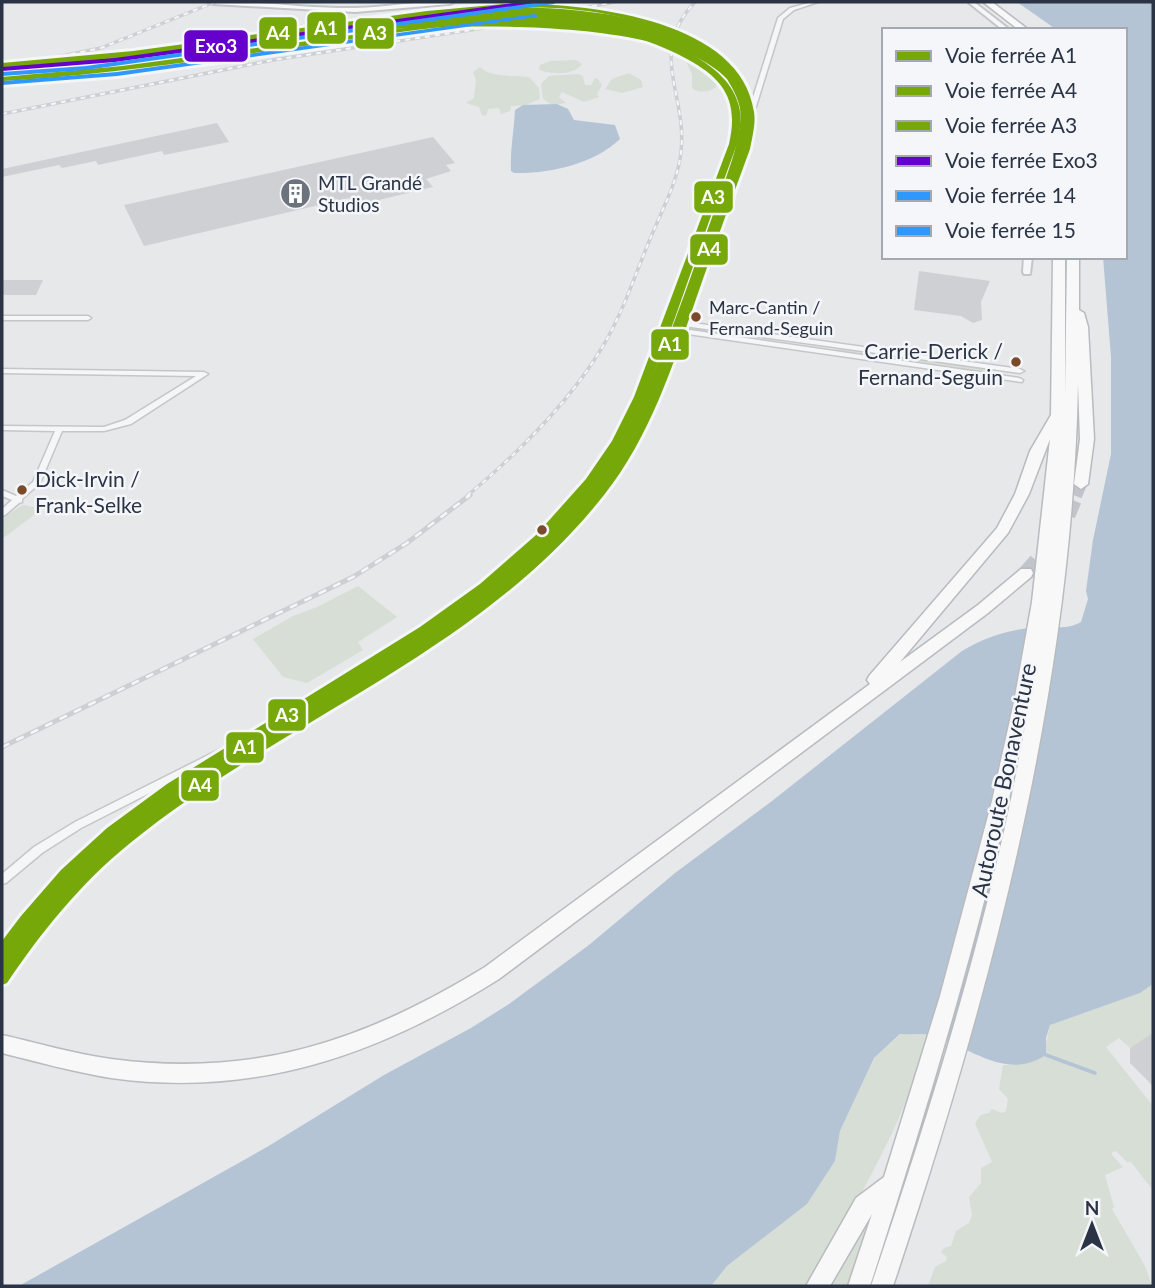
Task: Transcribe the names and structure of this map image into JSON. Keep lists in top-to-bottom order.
{
  "streets": {
    "highway": ["Autoroute Bonaventure"]
  },
  "places": {
    "building": ["MTL Grandé Studios"],
    "other": ["Marc-Cantin / Fernand-Seguin", "Carrie-Derick / Fernand-Seguin", "Dick-Irvin / Frank-Selke"]
  },
  "lines": [
    "rail line Exo3",
    "rail line 14",
    "rail line A4",
    "rail line A1",
    "rail line 15",
    "rail line A3"
  ],
  "legend": [
    "Voie ferrée A1",
    "Voie ferrée A4",
    "Voie ferrée A3",
    "Voie ferrée Exo3",
    "Voie ferrée 14",
    "Voie ferrée 15"
  ],
  "north": "top"
}
